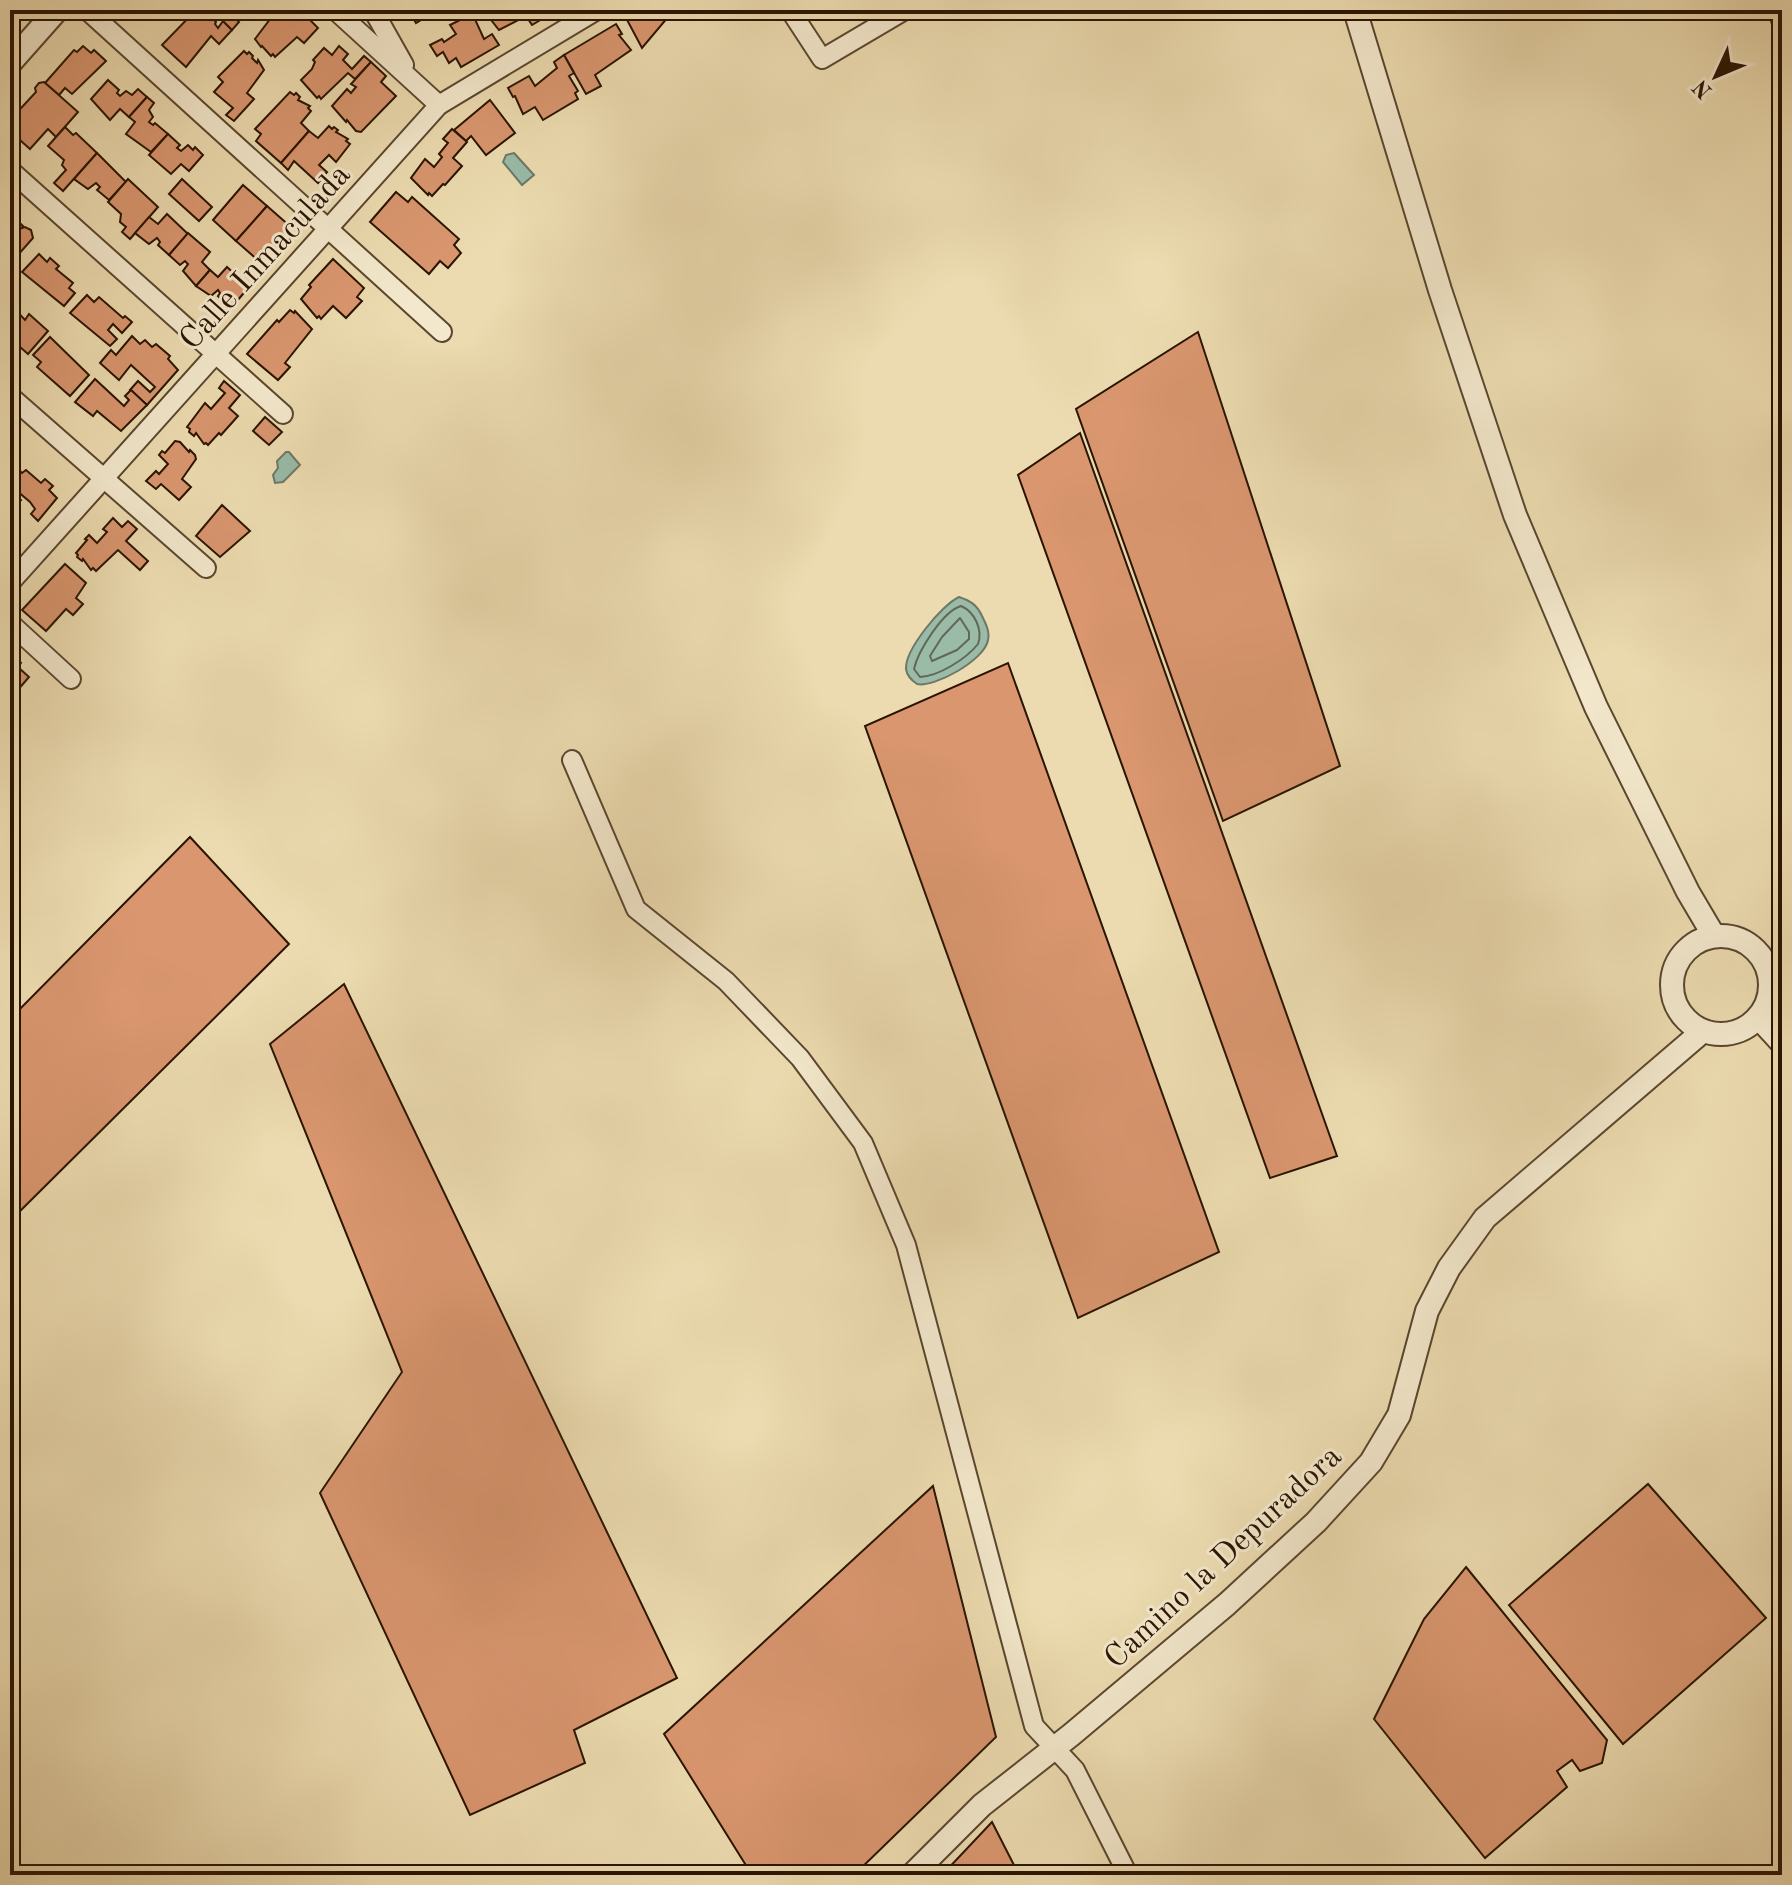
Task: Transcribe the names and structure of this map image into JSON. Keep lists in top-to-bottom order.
{
  "streets": {
    "street": ["Calle Inmaculada", "Camino la Depuradora"]
  },
  "north": "bottom left"
}
